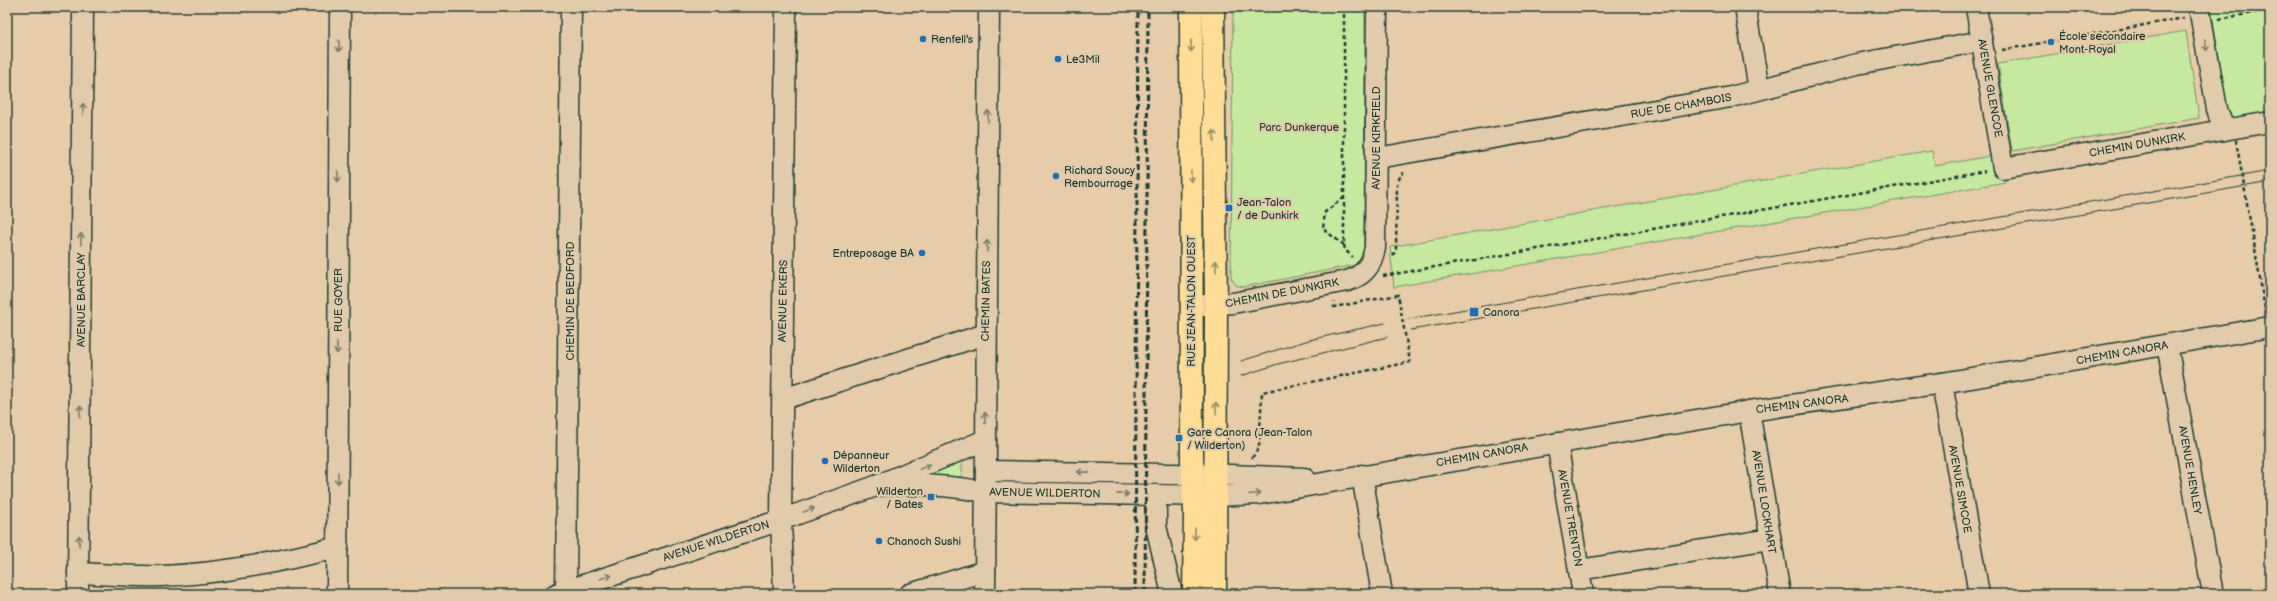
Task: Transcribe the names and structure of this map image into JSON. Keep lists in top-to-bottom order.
{
  "streets": {
    "main road": ["RUE JEAN-TALON OUEST"],
    "street": [
      "AVENUE GLENCOE",
      "RUE DE CHAMBOIS",
      "AVENUE KIRKFIELD",
      "CHEMIN DUNKIRK",
      "CHEMIN DE DUNKIRK",
      "AVENUE BARCLAY",
      "RUE GOYER",
      "CHEMIN DE BEDFORD",
      "AVENUE EKERS",
      "CHEMIN BATES",
      "CHEMIN CANORA",
      "AVENUE HENLEY",
      "AVENUE SIMCOE",
      "AVENUE WILDERTON",
      "AVENUE LOCKHART",
      "AVENUE TRENTON"
    ]
  },
  "crossings": [
    ["AVENUE GLENCOE", "RUE DE CHAMBOIS"],
    ["AVENUE GLENCOE", "CHEMIN DUNKIRK"],
    ["RUE DE CHAMBOIS", "AVENUE KIRKFIELD"],
    ["AVENUE KIRKFIELD", "CHEMIN DE DUNKIRK"],
    ["CHEMIN DE DUNKIRK", "RUE JEAN-TALON OUEST"],
    ["CHEMIN DE BEDFORD", "AVENUE WILDERTON"],
    ["AVENUE EKERS", "AVENUE WILDERTON"],
    ["CHEMIN BATES", "AVENUE WILDERTON"],
    ["RUE JEAN-TALON OUEST", "AVENUE WILDERTON"],
    ["CHEMIN CANORA", "AVENUE HENLEY"],
    ["CHEMIN CANORA", "AVENUE SIMCOE"],
    ["CHEMIN CANORA", "AVENUE WILDERTON"],
    ["CHEMIN CANORA", "AVENUE LOCKHART"],
    ["CHEMIN CANORA", "AVENUE TRENTON"]
  ],
  "one_way": ["AVENUE BARCLAY", "RUE GOYER", "CHEMIN BATES"],
  "parks": ["Parc Dunkerque"],
  "places": {
    "other": [
      "Renfell's",
      "École secondaire Mont-Royal",
      "Le3Mil",
      "Richard Soucy Rembourrage",
      "Entreposage BA",
      "Dépanneur Wilderton",
      "Chanoch Sushi"
    ],
    "transit": [
      "Jean-Talon / de Dunkirk",
      "Canora",
      "Gare Canora (Jean-Talon / Wilderton)",
      "Wilderton / Bates"
    ]
  }
}
